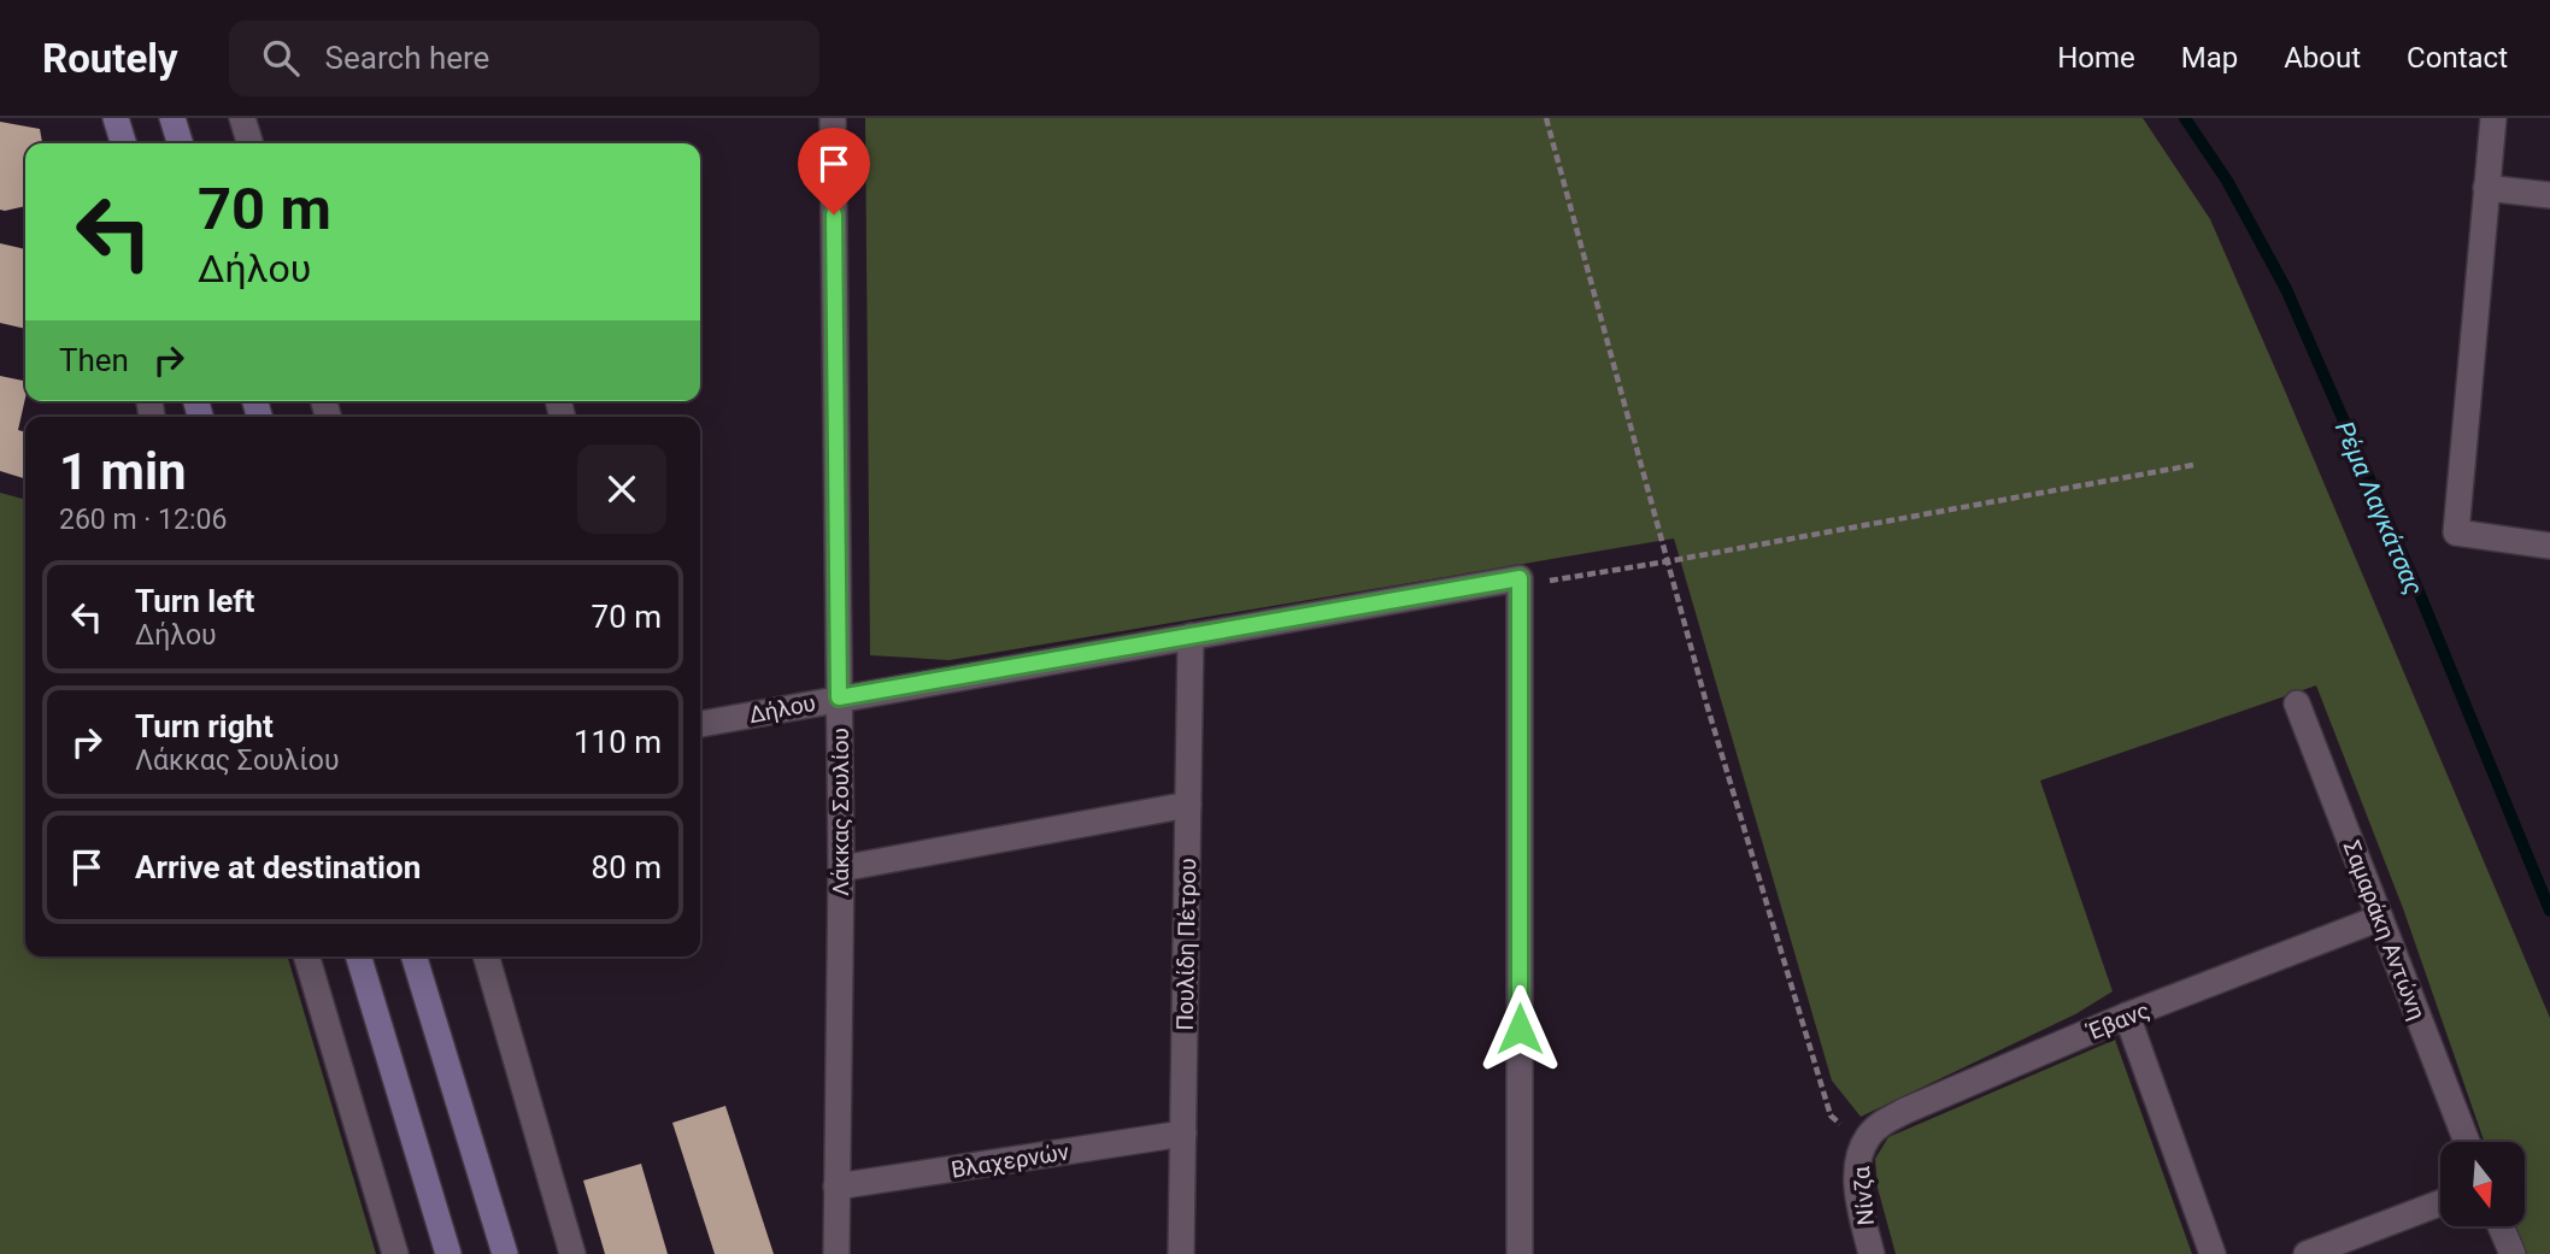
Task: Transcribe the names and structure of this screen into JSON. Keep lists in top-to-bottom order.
{
  "streets": {
    "street": [
      "Δήλου",
      "Λάκκας Σουλίου",
      "Σαμαράκη Αντώνη",
      "Πουλίδη Πέτρου",
      "Έβανς",
      "Βλαχερνών",
      "Νίνζα"
    ]
  },
  "crossings": [
    ["Δήλου", "Λάκκας Σουλίου"],
    ["Δήλου", "Πουλίδη Πέτρου"],
    ["Λάκκας Σουλίου", "Βλαχερνών"],
    ["Σαμαράκη Αντώνη", "Έβανς"],
    ["Πουλίδη Πέτρου", "Βλαχερνών"],
    ["Έβανς", "Νίνζα"]
  ],
  "water": ["Ρέμα Λαγκάτσας"],
  "north": "bottom",
  "page": {
    "header": "Routely",
    "search": "Search here",
    "nav": [
      "Home",
      "Map",
      "About",
      "Contact"
    ],
    "turn": ["70 m", "Δήλου"],
    "then": "Then",
    "heading": ["1 min", "260 m · 12:06"],
    "list": [
      {
        "name": "Turn left",
        "note": "Δήλου",
        "value": "70 m"
      },
      {
        "name": "Turn right",
        "note": "Λάκκας Σουλίου",
        "value": "110 m"
      },
      {
        "name": "Arrive at destination",
        "value": "80 m"
      }
    ]
  }
}
